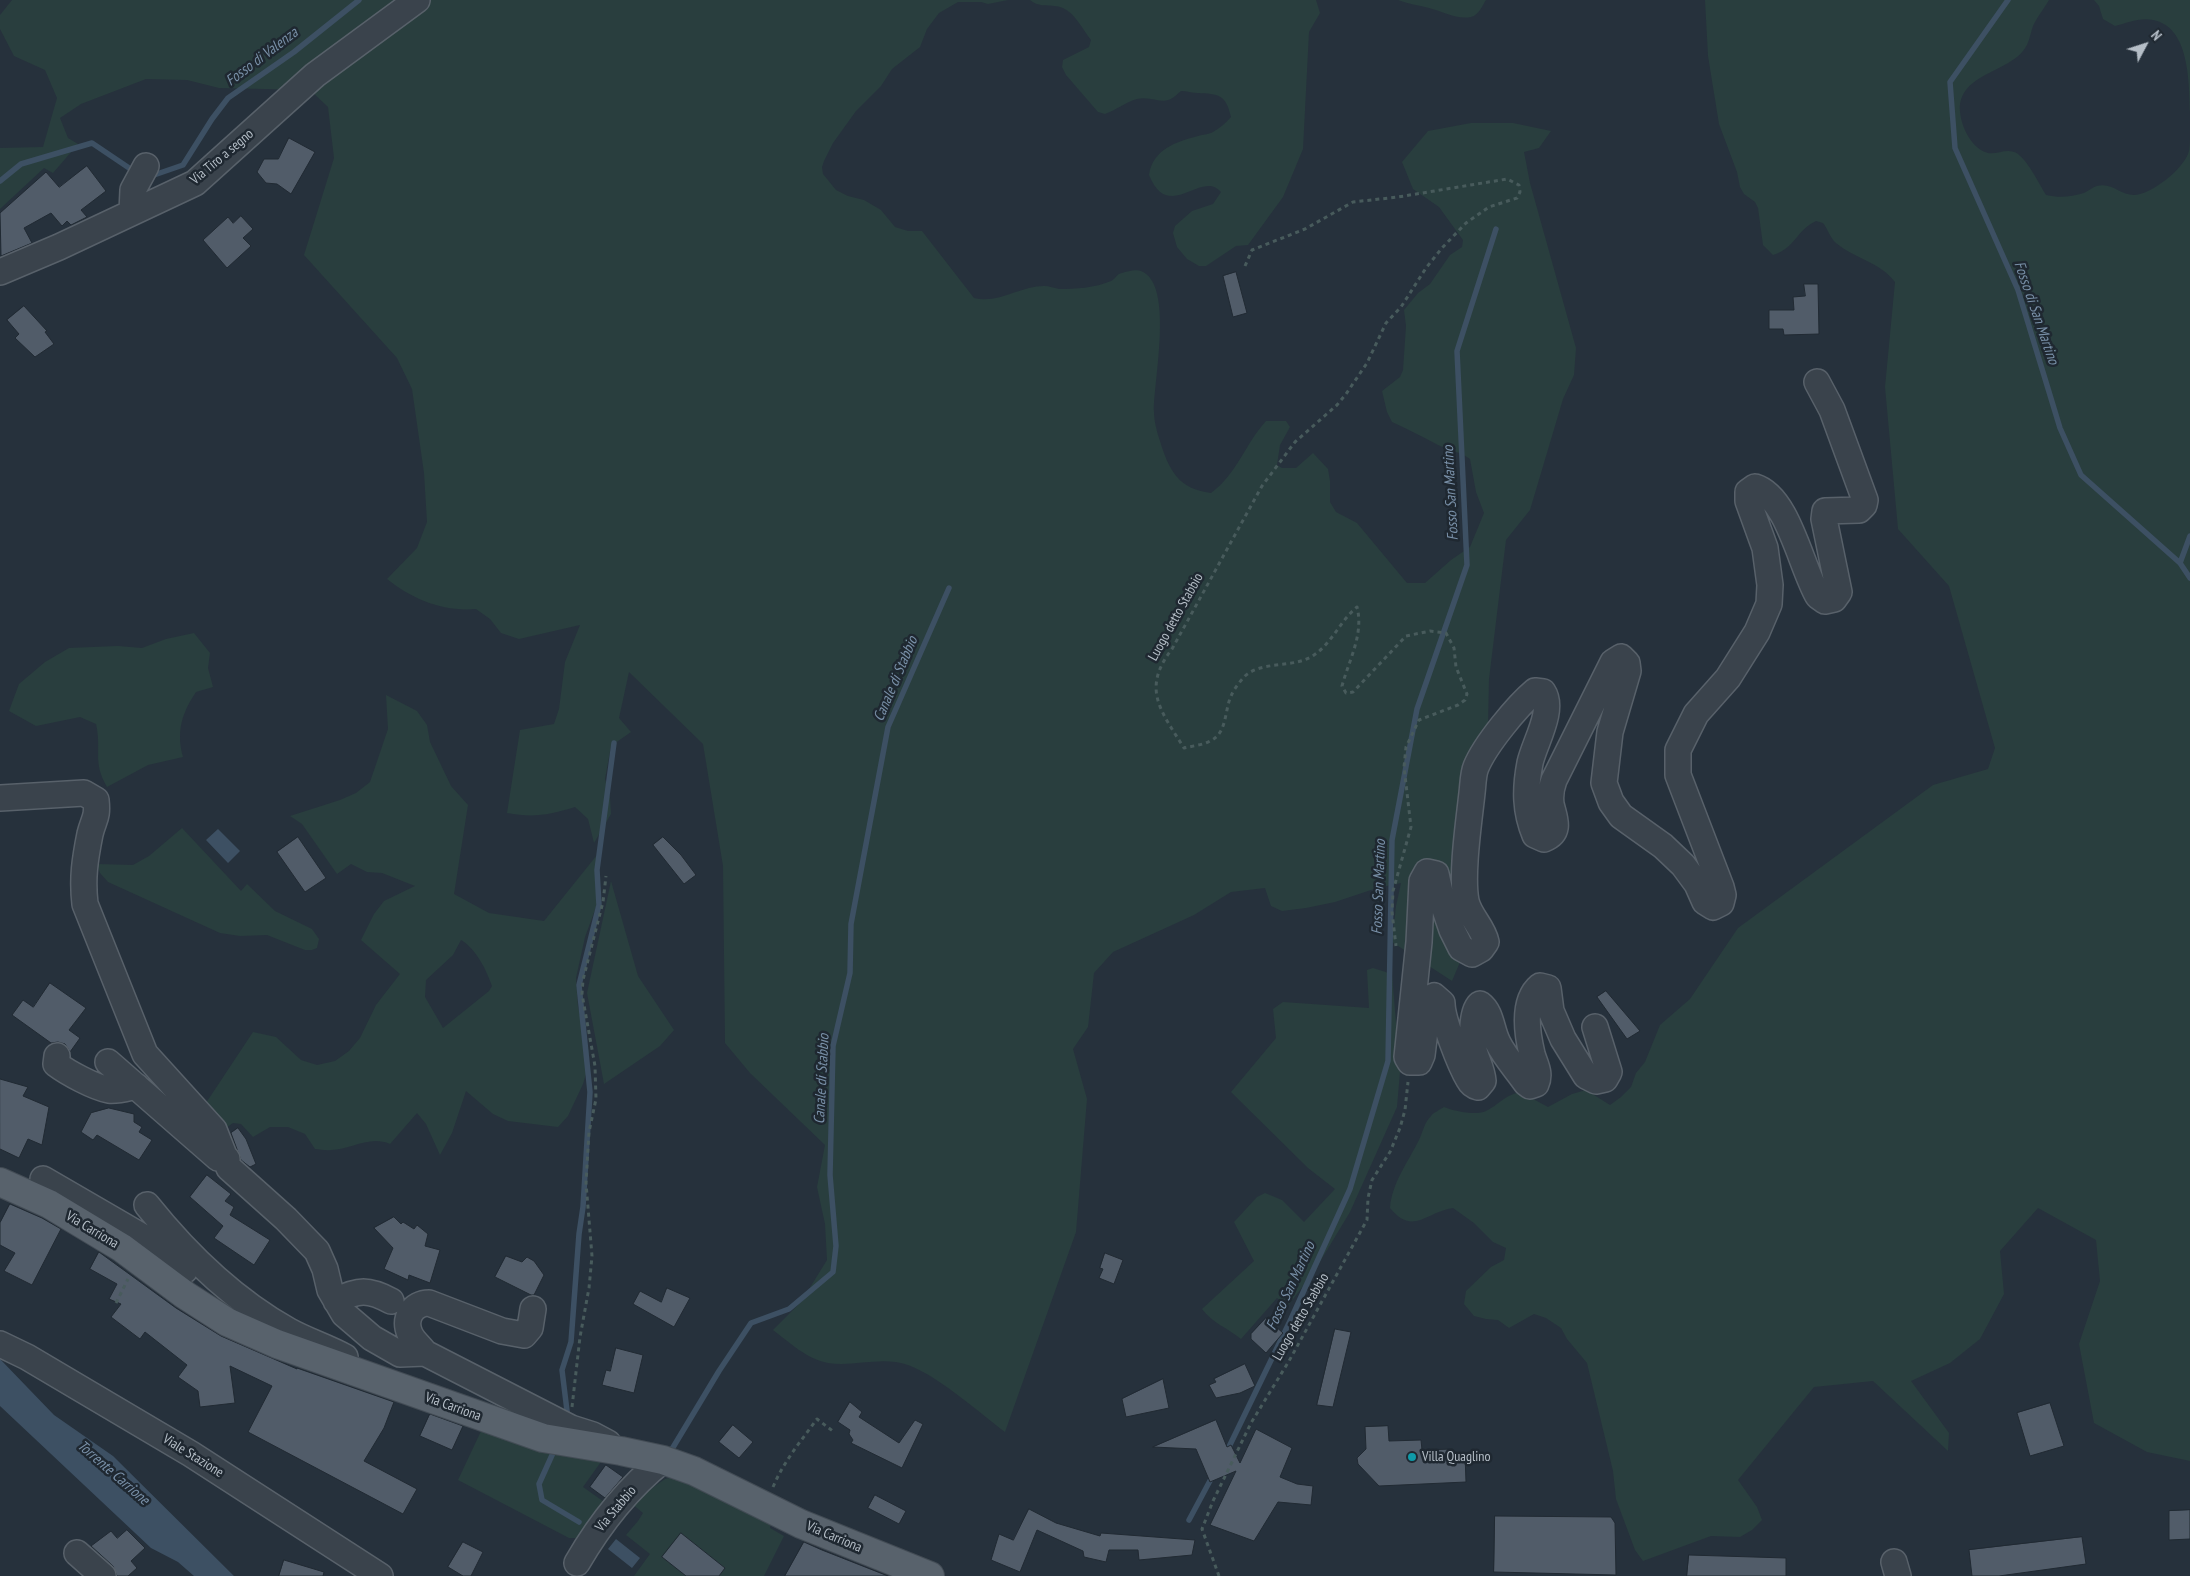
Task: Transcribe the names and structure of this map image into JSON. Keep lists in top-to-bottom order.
{
  "streets": {
    "main road": ["Via Carriona"],
    "street": ["Via Tiro a segno", "Viale Stazione", "Via Stabbio"],
    "path": ["Luogo detto Stabbio"]
  },
  "crossings": [
    ["Via Carriona", "Via Stabbio"]
  ],
  "water": [
    "Fosso di Valenza",
    "Fosso di San Martino",
    "Fosso San Martino",
    "Canale di Stabbio",
    "Torrente Carrione"
  ],
  "places": ["Villa Quaglino"],
  "north": "top right"
}
